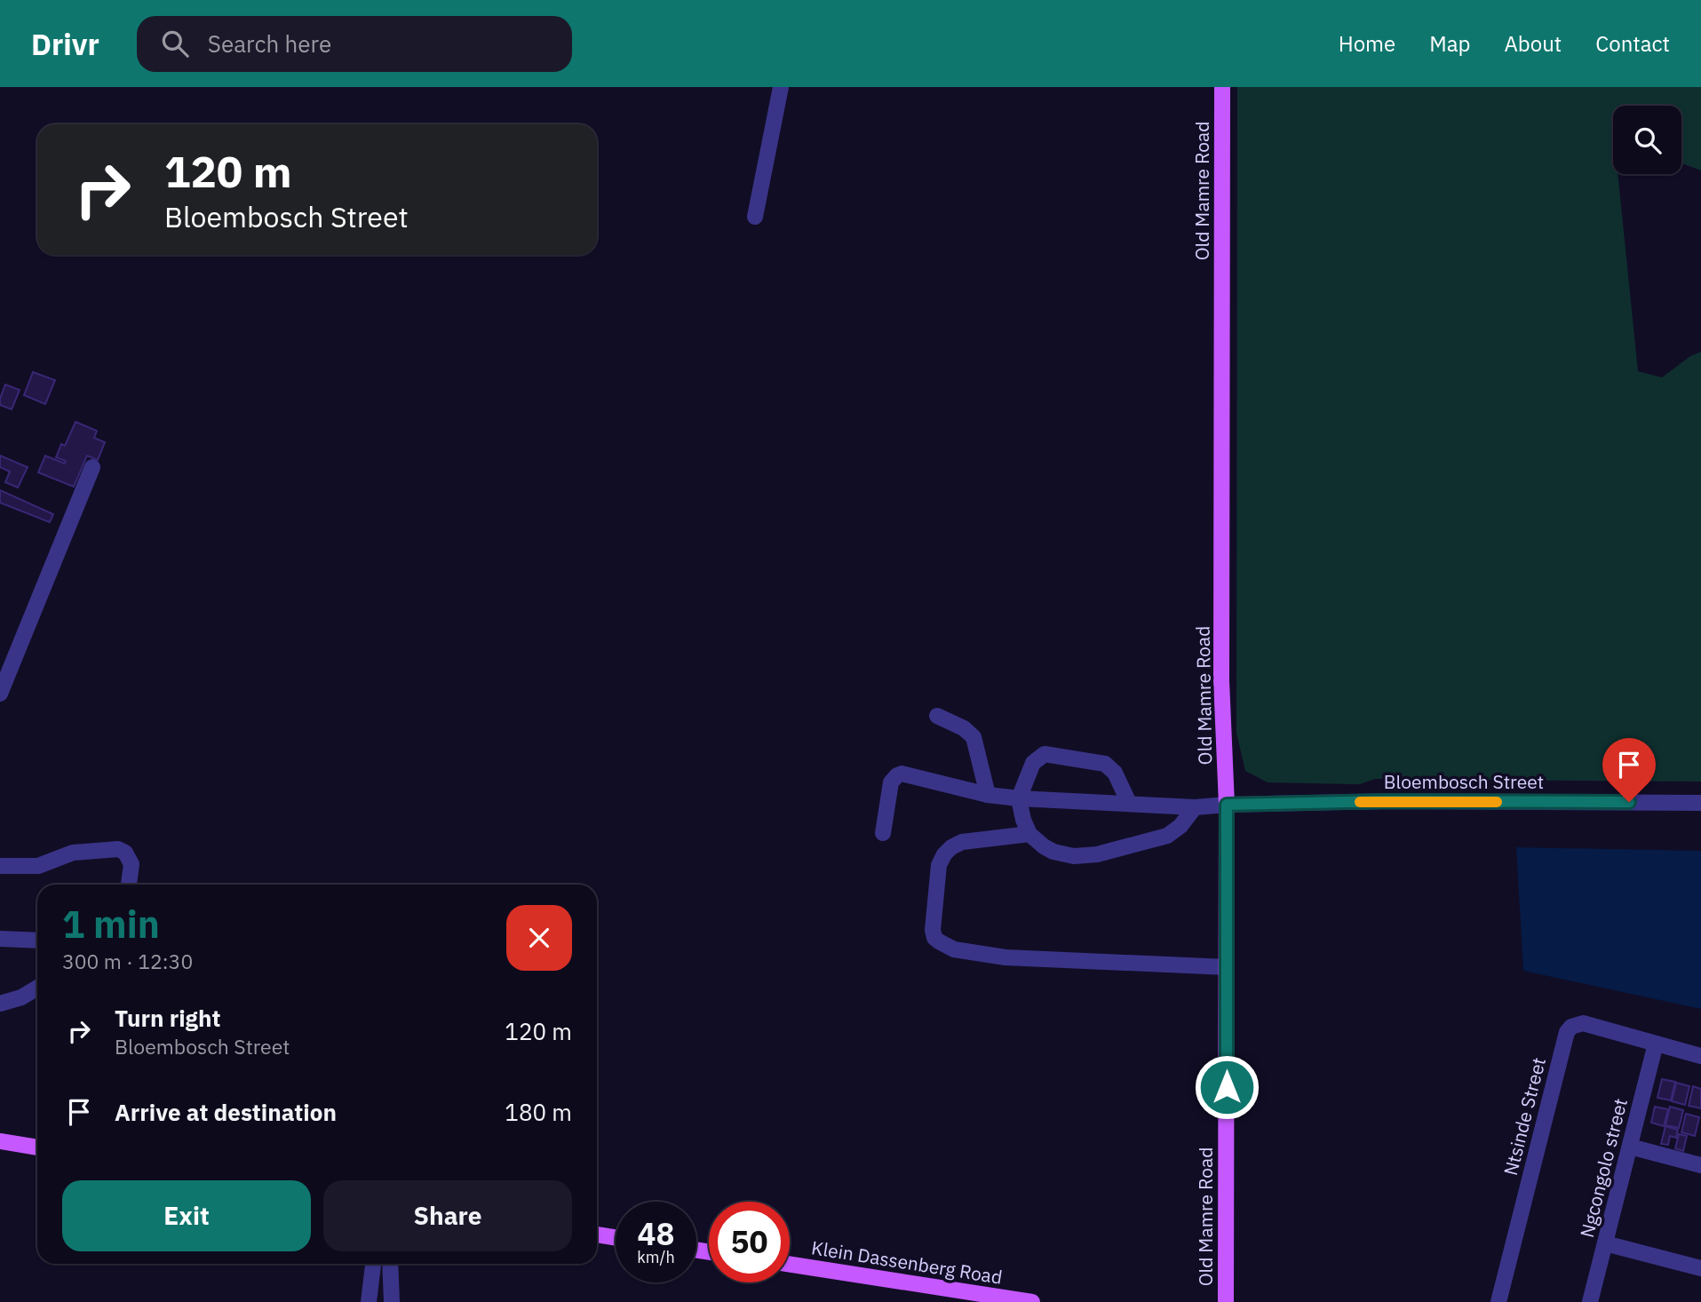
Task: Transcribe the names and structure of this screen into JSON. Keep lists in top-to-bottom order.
{
  "streets": {
    "main road": ["Old Mamre Road", "Klein Dassenberg Road"],
    "street": ["Bloembosch Street", "Ntsinde Street", "Ngcongolo street"]
  },
  "crossings": [
    ["Old Mamre Road", "Bloembosch Street"],
    ["Ntsinde Street", "Ngcongolo street"]
  ],
  "page": {
    "header": "Drivr",
    "search": "Search here",
    "nav": [
      "Home",
      "Map",
      "About",
      "Contact"
    ],
    "turn": ["120 m", "Bloembosch Street"],
    "heading": ["1 min", "300 m · 12:30"],
    "list": [
      {
        "name": "Turn right",
        "note": "Bloembosch Street",
        "value": "120 m"
      },
      {
        "name": "Arrive at destination",
        "value": "180 m"
      }
    ],
    "buttons": ["Exit", "Share"],
    "speed": "48 km/h",
    "limit": "50"
  }
}
